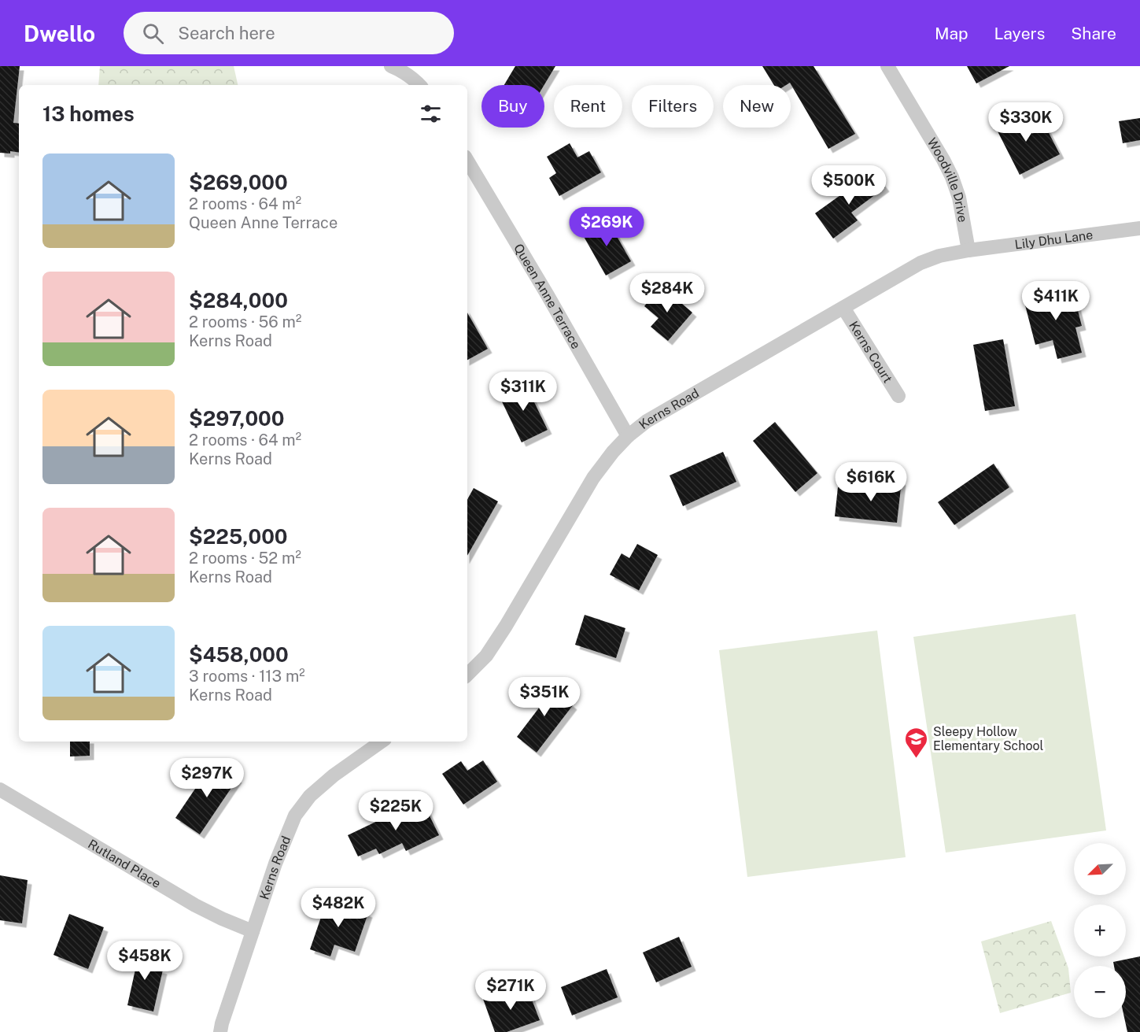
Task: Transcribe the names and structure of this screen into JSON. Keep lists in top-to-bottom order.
{
  "streets": {
    "street": [
      "Woodville Drive",
      "Lily Dhu Lane",
      "Queen Anne Terrace",
      "Kerns Court",
      "Kerns Road",
      "Rutland Place"
    ]
  },
  "crossings": [
    ["Woodville Drive", "Lily Dhu Lane"],
    ["Woodville Drive", "Kerns Road"],
    ["Lily Dhu Lane", "Kerns Road"],
    ["Queen Anne Terrace", "Kerns Road"],
    ["Kerns Court", "Kerns Road"],
    ["Kerns Road", "Rutland Place"]
  ],
  "places": {
    "school or university": ["Sleepy Hollow Elementary School"]
  },
  "north": "bottom left",
  "page": {
    "header": "Dwello",
    "search": "Search here",
    "nav": ["Map", "Layers", "Share"],
    "chip": [
      "Buy",
      "Rent",
      "Filters",
      "New"
    ],
    "heading": "13 homes",
    "price": [
      "$330K",
      "$500K",
      "$269K",
      "$284K",
      "$411K",
      "$311K",
      "$616K",
      "$351K",
      "$297K",
      "$225K",
      "$482K",
      "$458K",
      "$271K"
    ],
    "list": [
      {
        "name": "$269,000",
        "note": "2 rooms · 64 m² · Queen Anne Terrace"
      },
      {
        "name": "$284,000",
        "note": "2 rooms · 56 m² · Kerns Road"
      },
      {
        "name": "$297,000",
        "note": "2 rooms · 64 m² · Kerns Road"
      },
      {
        "name": "$225,000",
        "note": "2 rooms · 52 m² · Kerns Road"
      },
      {
        "name": "$458,000",
        "note": "3 rooms · 113 m² · Kerns Road"
      }
    ],
    "map_buttons": ["+", "−"]
  }
}
